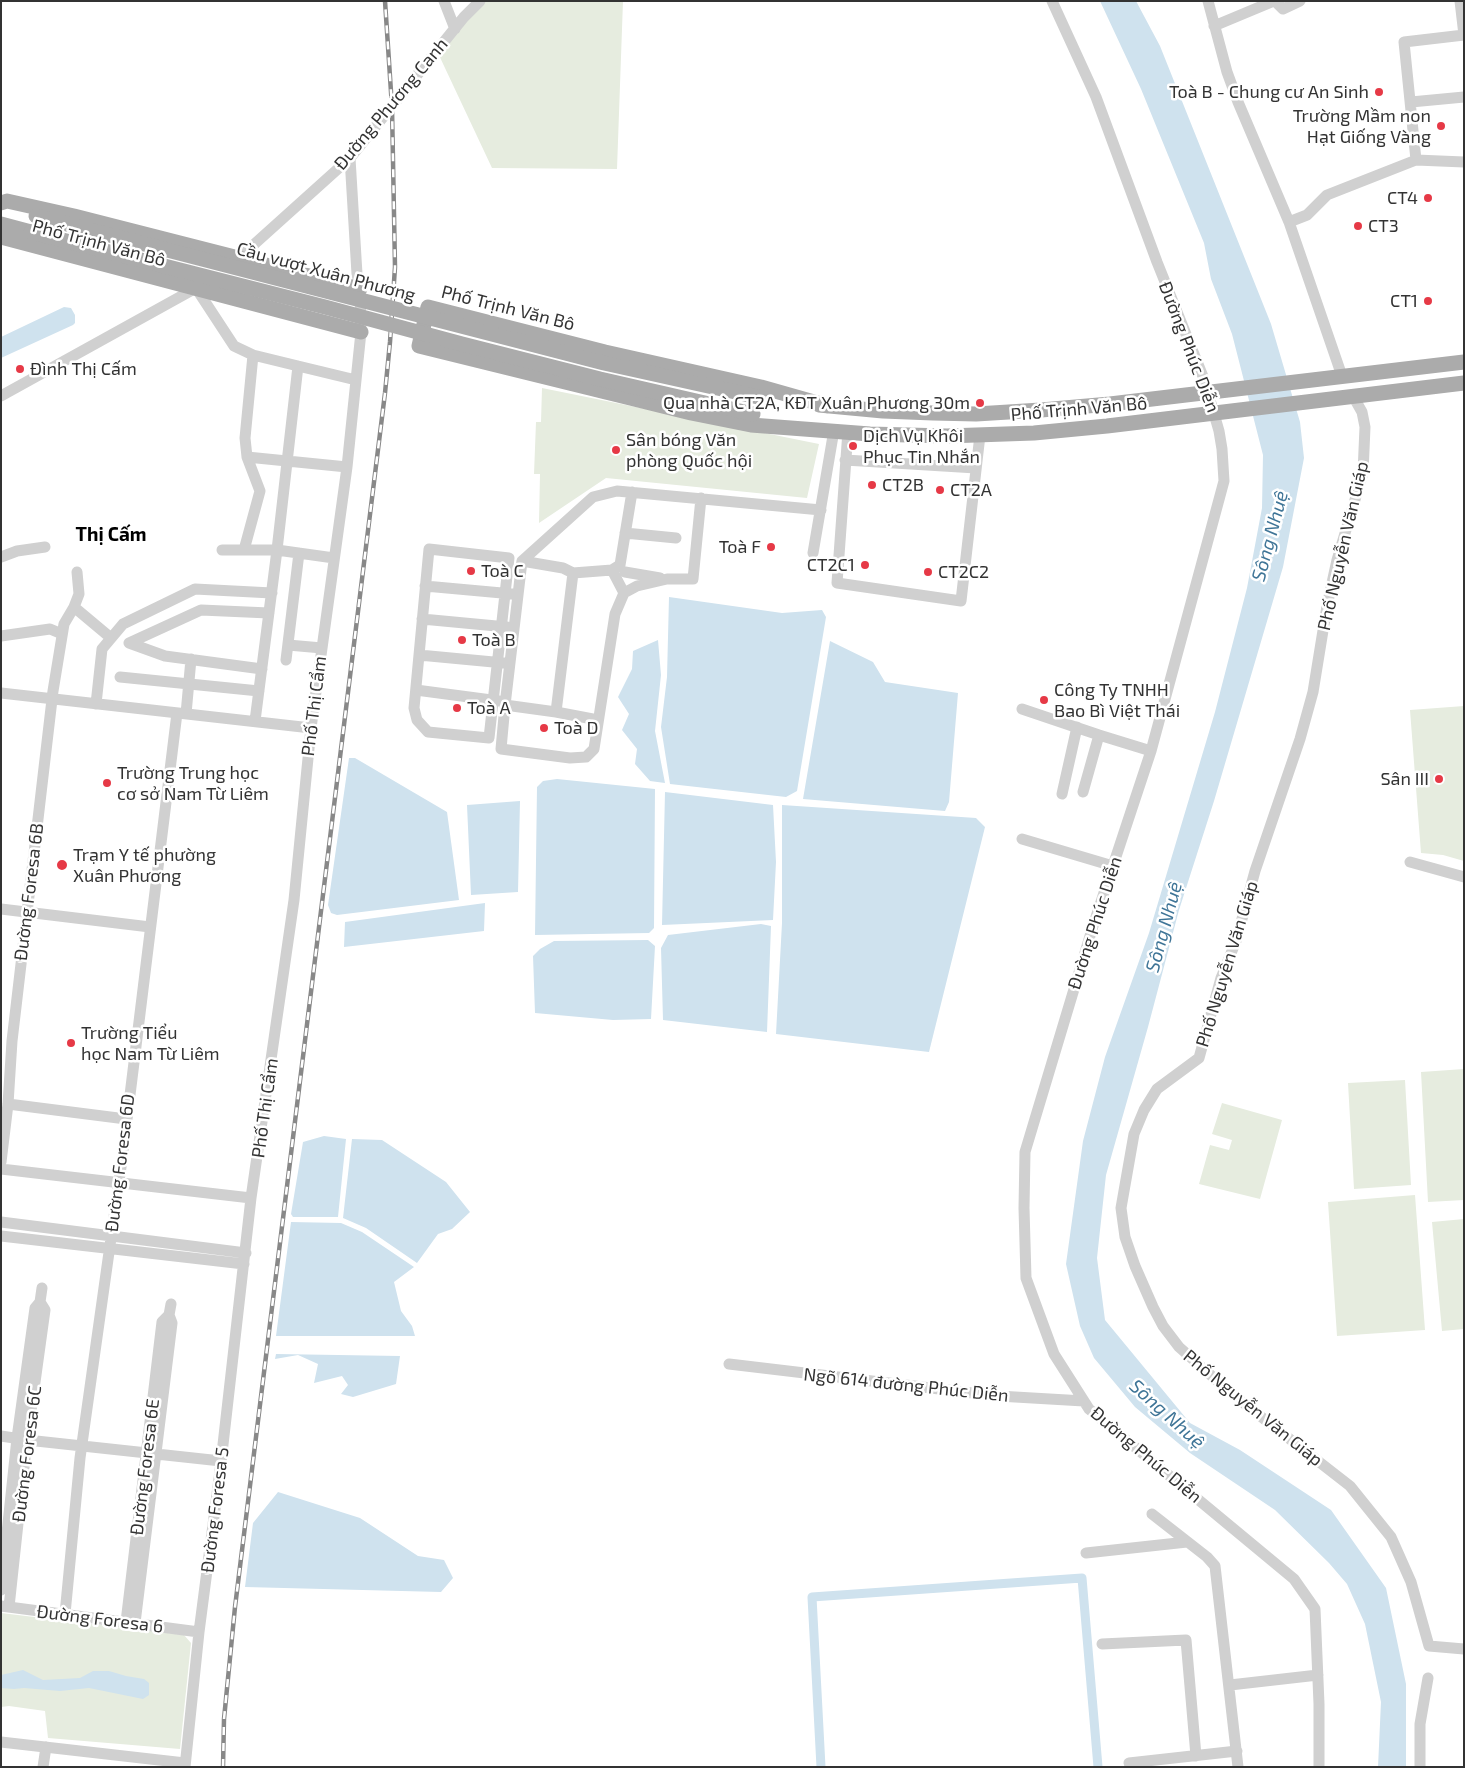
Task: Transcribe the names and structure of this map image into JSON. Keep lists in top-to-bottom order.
{
  "streets": {
    "main road": ["Phố Trịnh Văn Bô", "Cầu vượt Xuân Phương"],
    "street": [
      "Đường Phương Canh",
      "Đường Phúc Diễn",
      "Phố Nguyễn Văn Giáp",
      "Phố Thị Cẩm",
      "Đường Foresa 6B",
      "Đường Foresa 6D",
      "Ngõ 614 đường Phúc Diễn",
      "Đường Foresa 6C",
      "Đường Foresa 6E",
      "Đường Foresa 5",
      "Đường Foresa 6"
    ]
  },
  "crossings": [
    ["Đường Phương Canh", "Phố Trịnh Văn Bô"],
    ["Đường Phương Canh", "Phố Thị Cẩm"],
    ["Phố Trịnh Văn Bô", "Cầu vượt Xuân Phương"],
    ["Phố Trịnh Văn Bô", "Đường Phúc Diễn"],
    ["Phố Trịnh Văn Bô", "Phố Nguyễn Văn Giáp"],
    ["Phố Trịnh Văn Bô", "Phố Thị Cẩm"],
    ["Đường Phúc Diễn", "Ngõ 614 đường Phúc Diễn"],
    ["Phố Thị Cẩm", "Đường Foresa 5"],
    ["Đường Foresa 6D", "Đường Foresa 6"],
    ["Đường Foresa 6C", "Đường Foresa 6"],
    ["Đường Foresa 6E", "Đường Foresa 6"],
    ["Đường Foresa 5", "Đường Foresa 6"]
  ],
  "districts": ["Thị Cấm"],
  "water": ["Sông Nhuệ"],
  "places": [
    "Toà B - Chung cư An Sinh",
    "Trường Mầm non Hạt Giống Vàng",
    "CT4",
    "CT3",
    "CT1",
    "Đình Thị Cấm",
    "Qua nhà CT2A, KĐT Xuân Phương 30m",
    "Dịch Vụ Khôi Phục Tin Nhắn",
    "Sân bóng Văn phòng Quốc hội",
    "CT2B",
    "CT2A",
    "Toà F",
    "CT2C1",
    "Toà C",
    "CT2C2",
    "Toà B",
    "Công Ty TNHH Bao Bì Việt Thái",
    "Toà A",
    "Toà D",
    "Sân III",
    "Trường Trung học cơ sở Nam Từ Liêm",
    "Trạm Y tế phường Xuân Phương",
    "Trường Tiểu học Nam Từ Liêm"
  ]
}
